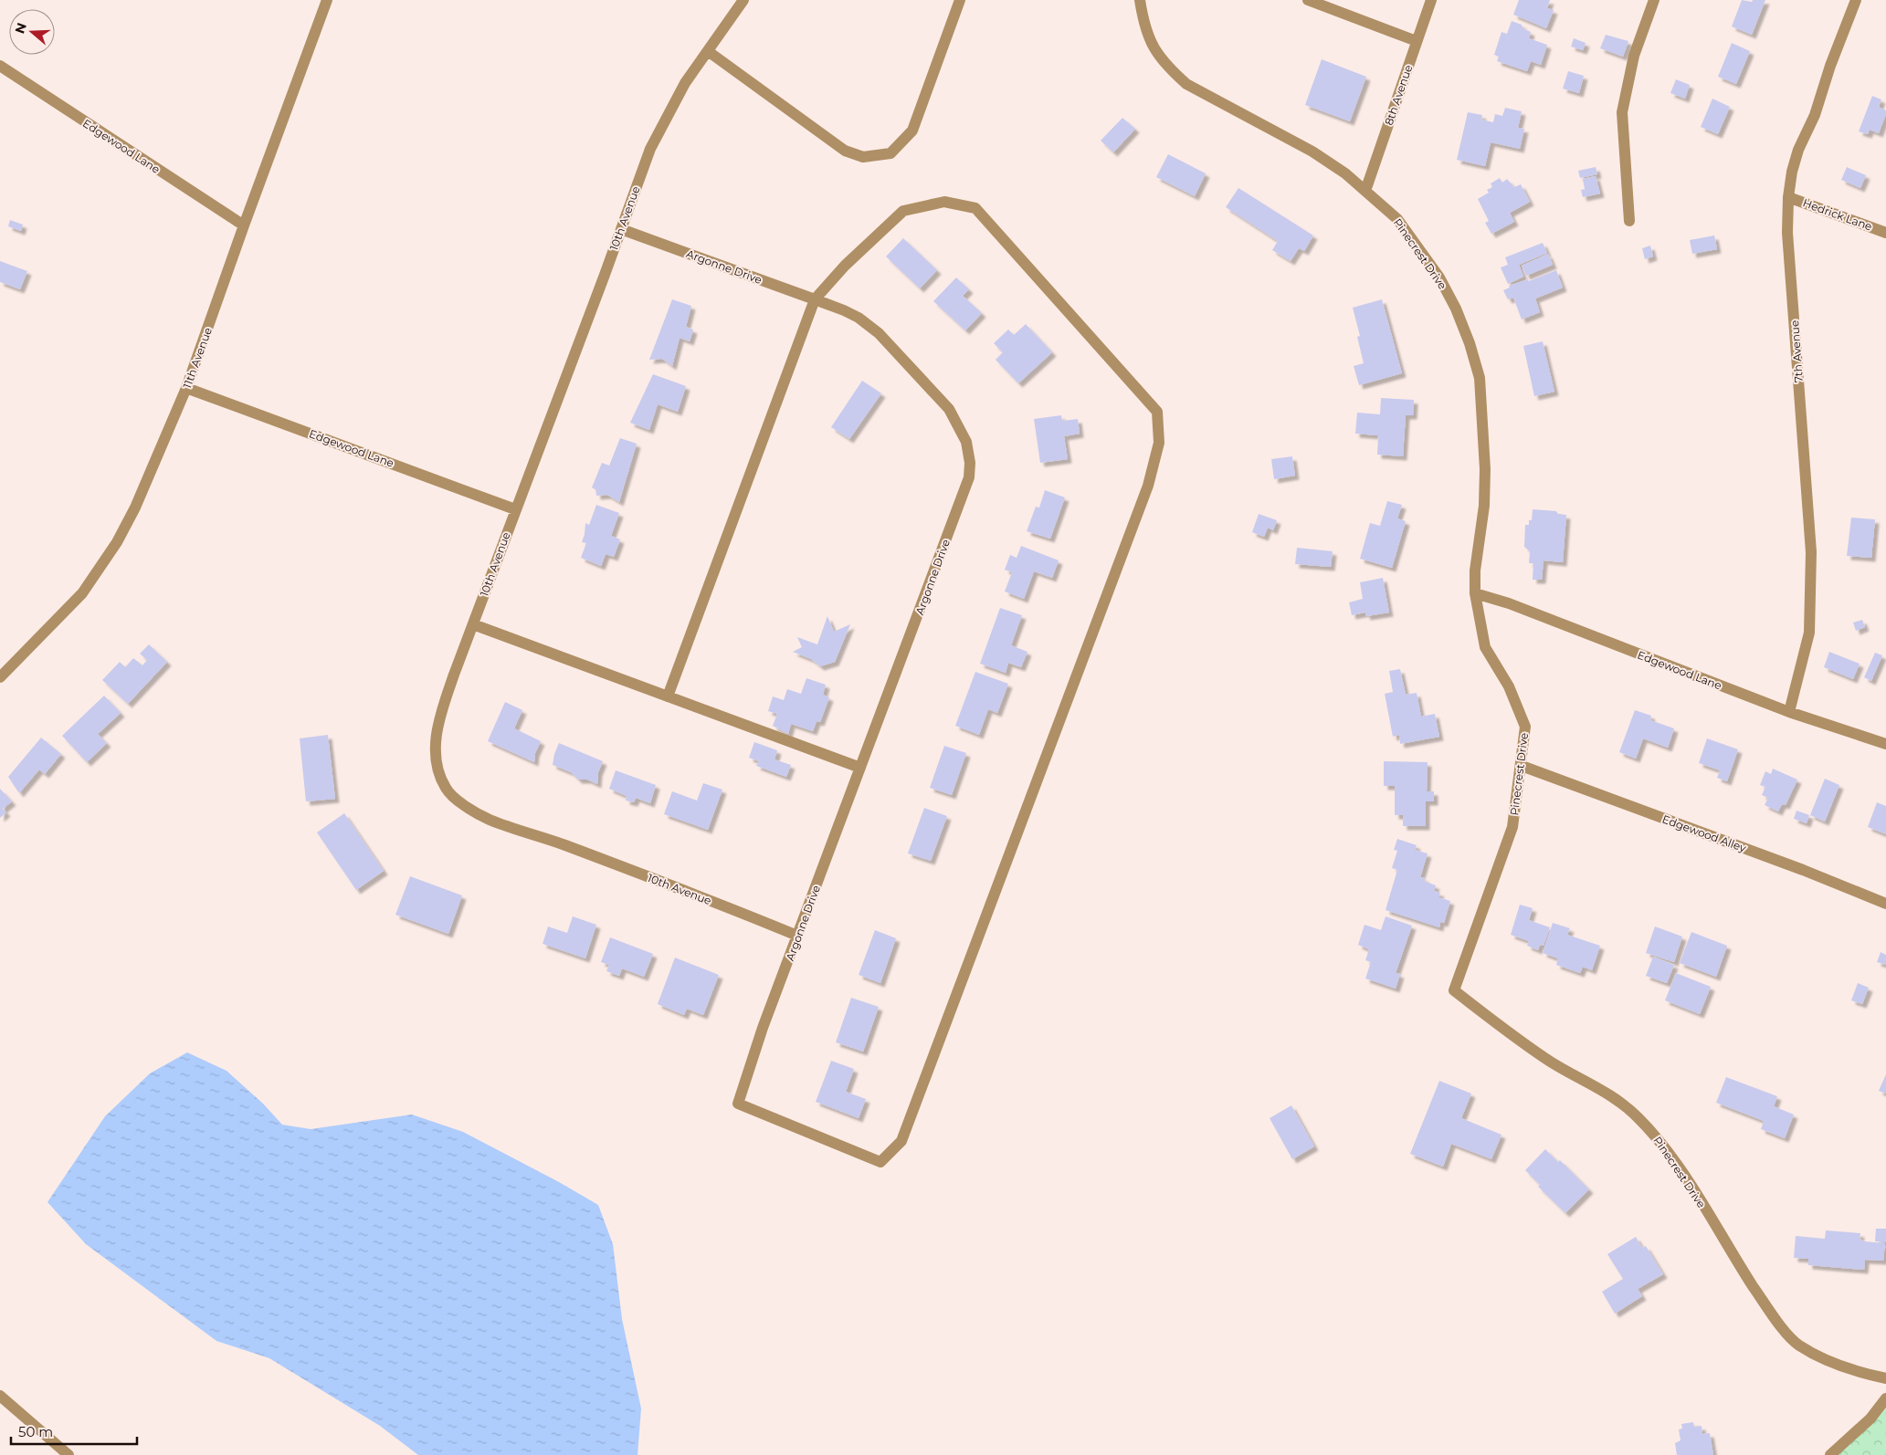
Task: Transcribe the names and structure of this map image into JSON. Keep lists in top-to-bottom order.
{
  "streets": {
    "street": [
      "8th Avenue",
      "Edgewood Lane",
      "Hedrick Lane",
      "10th Avenue",
      "Pinecrest Drive",
      "Argonne Drive",
      "7th Avenue",
      "11th Avenue",
      "Edgewood Alley"
    ]
  },
  "crossings": [
    ["8th Avenue", "Pinecrest Drive"],
    ["Edgewood Lane", "10th Avenue"],
    ["Edgewood Lane", "Pinecrest Drive"],
    ["Edgewood Lane", "7th Avenue"],
    ["Edgewood Lane", "11th Avenue"],
    ["Hedrick Lane", "7th Avenue"],
    ["10th Avenue", "Argonne Drive"],
    ["Pinecrest Drive", "Edgewood Alley"]
  ],
  "scale_bar": "50 m",
  "north": "left"
}
